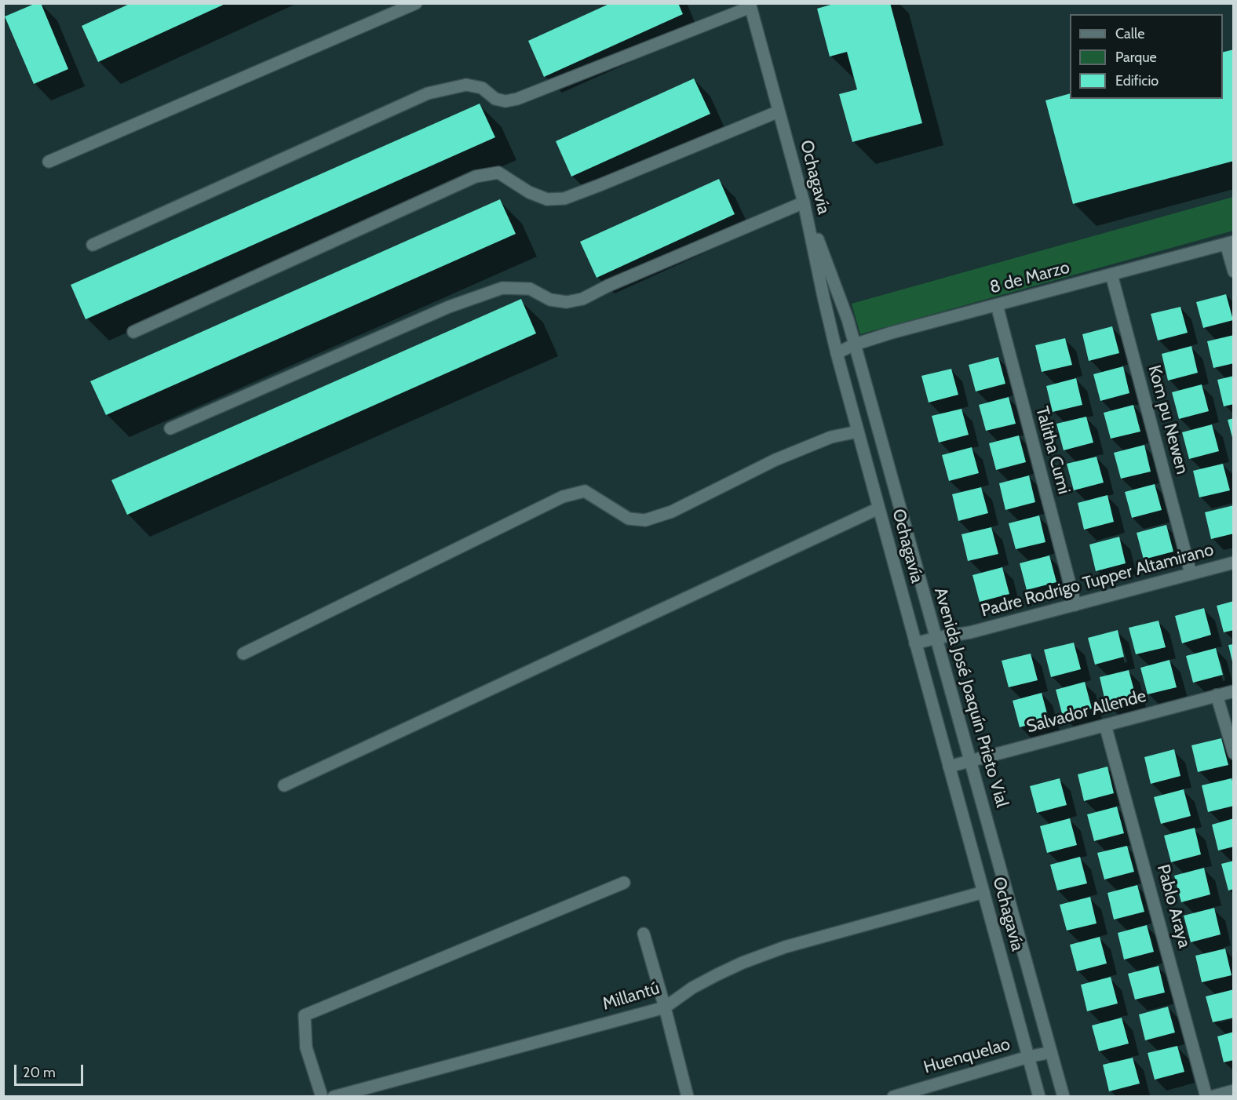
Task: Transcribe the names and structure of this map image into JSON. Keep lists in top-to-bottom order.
{
  "streets": {
    "street": [
      "Ochagavía",
      "8 de Marzo",
      "Kom pu Newen",
      "Talitha Cumi",
      "Padre Rodrigo Tupper Altamirano",
      "Avenida José Joaquín Prieto Vial",
      "Salvador Allende",
      "Pablo Araya",
      "Millantú",
      "Huenquelao"
    ]
  },
  "crossings": [
    ["Ochagavía", "8 de Marzo"],
    ["Ochagavía", "Padre Rodrigo Tupper Altamirano"],
    ["Ochagavía", "Avenida José Joaquín Prieto Vial"],
    ["Ochagavía", "Salvador Allende"],
    ["Ochagavía", "Millantú"],
    ["Ochagavía", "Huenquelao"],
    ["8 de Marzo", "Kom pu Newen"],
    ["8 de Marzo", "Talitha Cumi"],
    ["8 de Marzo", "Avenida José Joaquín Prieto Vial"],
    ["Kom pu Newen", "Padre Rodrigo Tupper Altamirano"],
    ["Talitha Cumi", "Padre Rodrigo Tupper Altamirano"],
    ["Padre Rodrigo Tupper Altamirano", "Avenida José Joaquín Prieto Vial"],
    ["Avenida José Joaquín Prieto Vial", "Salvador Allende"],
    ["Avenida José Joaquín Prieto Vial", "Huenquelao"],
    ["Salvador Allende", "Pablo Araya"]
  ],
  "legend": ["Calle", "Parque", "Edificio"],
  "scale_bar": "20 m"
}
